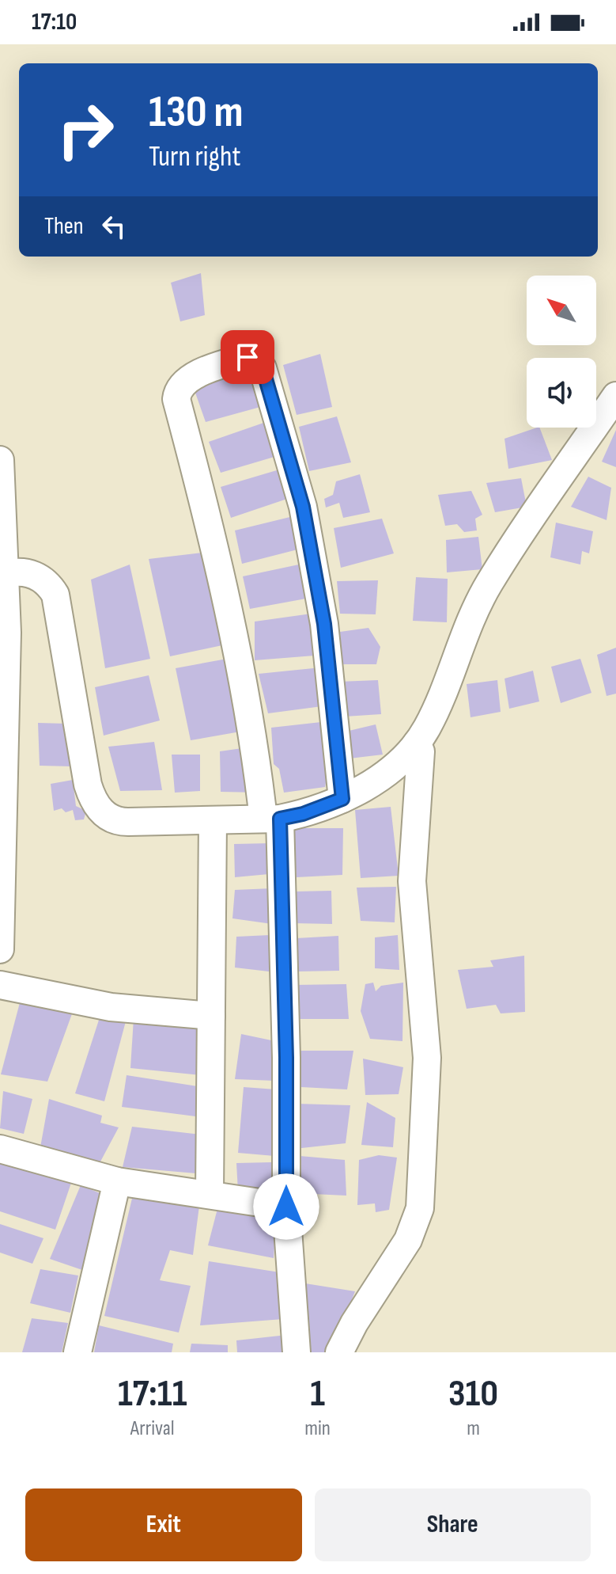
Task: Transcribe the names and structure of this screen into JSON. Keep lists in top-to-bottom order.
{
  "north": "top left",
  "page": {
    "status": "17:10",
    "turn": ["130 m", "Turn right"],
    "then": "Then",
    "eta": [
      "17:11",
      "Arrival",
      "1",
      "min",
      "310",
      "m"
    ],
    "buttons": ["Exit", "Share"]
  }
}
